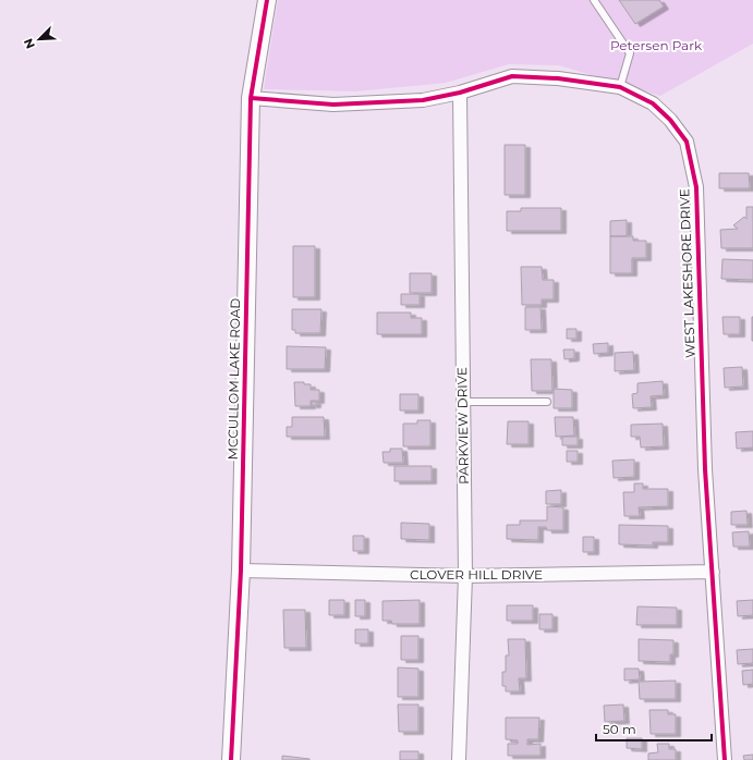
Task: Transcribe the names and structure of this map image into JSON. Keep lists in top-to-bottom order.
{
  "streets": {
    "street": [
      "WEST LAKESHORE DRIVE",
      "MCCULLOM LAKE ROAD",
      "PARKVIEW DRIVE",
      "CLOVER HILL DRIVE"
    ]
  },
  "crossings": [
    ["WEST LAKESHORE DRIVE", "MCCULLOM LAKE ROAD"],
    ["WEST LAKESHORE DRIVE", "PARKVIEW DRIVE"],
    ["WEST LAKESHORE DRIVE", "CLOVER HILL DRIVE"],
    ["MCCULLOM LAKE ROAD", "CLOVER HILL DRIVE"],
    ["PARKVIEW DRIVE", "CLOVER HILL DRIVE"]
  ],
  "parks": ["Petersen Park"],
  "scale_bar": "50 m",
  "north": "bottom left"
}
